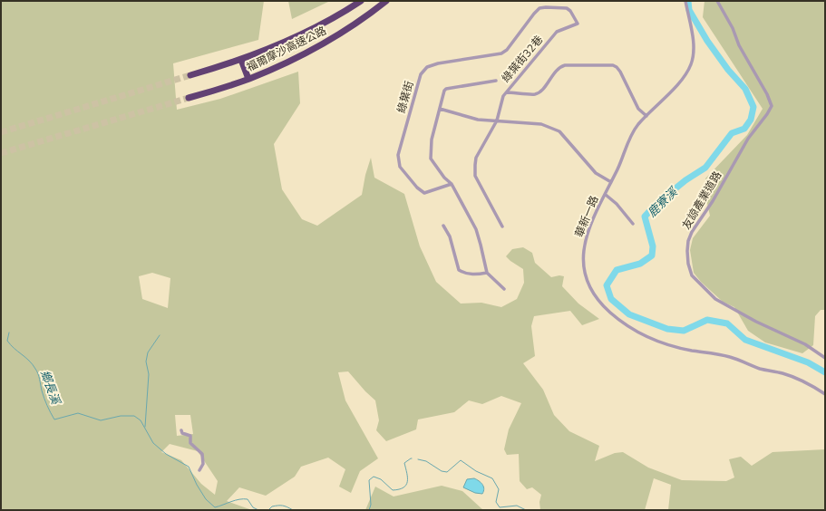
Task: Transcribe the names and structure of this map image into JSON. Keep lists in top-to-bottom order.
{
  "streets": {
    "highway": ["福爾摩沙高速公路"],
    "street": [
      "綠葉街32巷",
      "綠葉街",
      "友諒產業道路",
      "華新一路"
    ]
  },
  "crossings": [
    ["綠葉街32巷", "綠葉街"]
  ],
  "water": ["鹿寮溪", "鄉長溪"]
}
